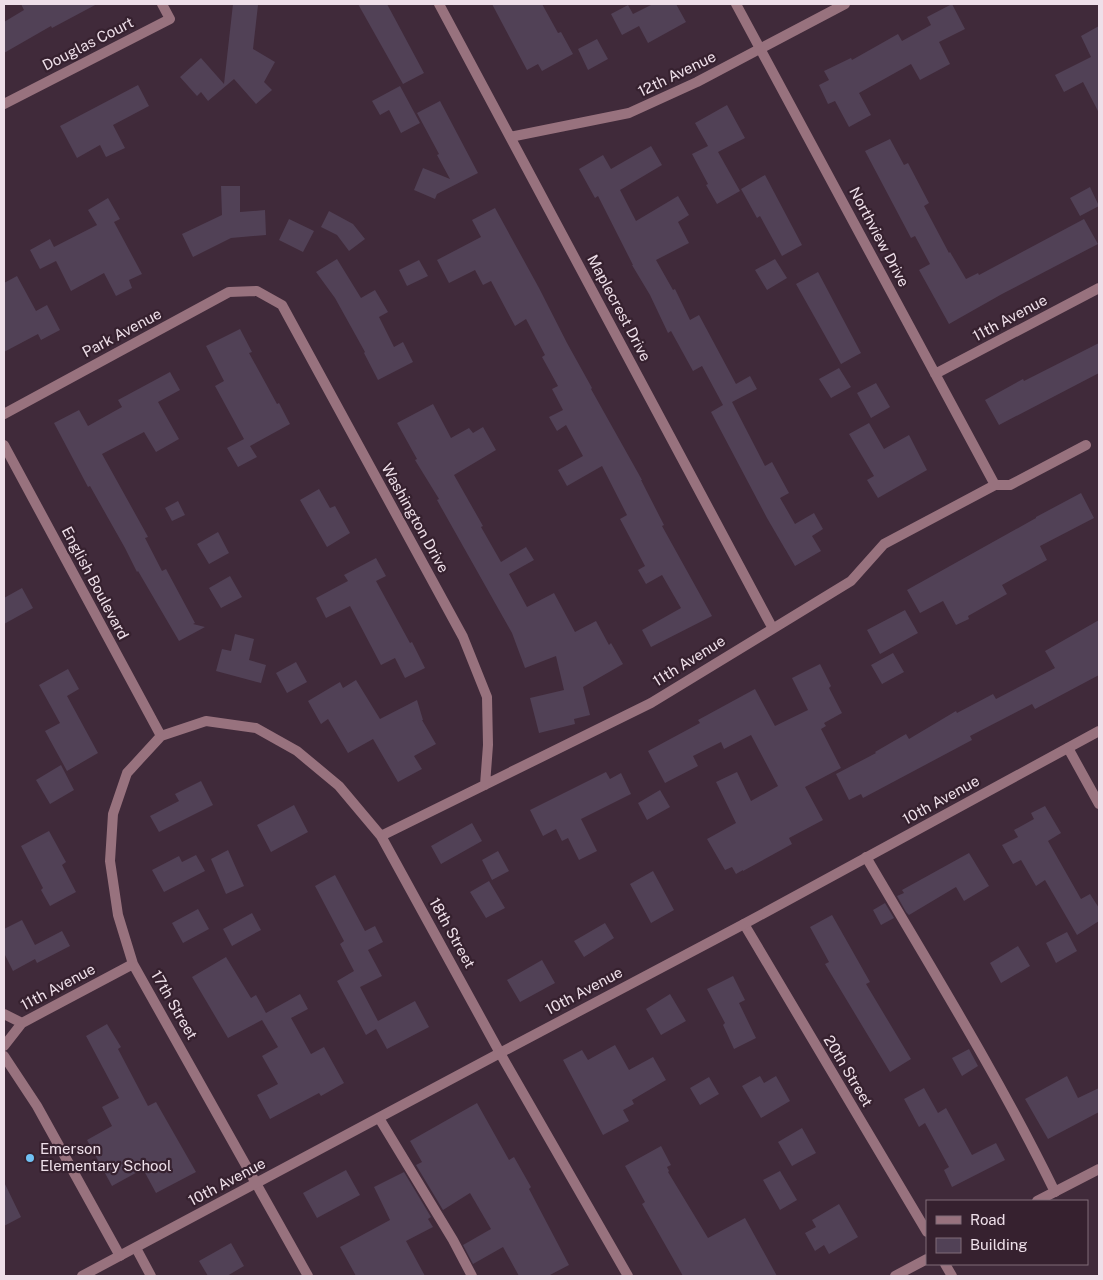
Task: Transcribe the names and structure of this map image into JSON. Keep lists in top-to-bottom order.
{
  "streets": {
    "street": [
      "Douglas Court",
      "12th Avenue",
      "Northview Drive",
      "Maplecrest Drive",
      "11th Avenue",
      "Park Avenue",
      "Washington Drive",
      "English Boulevard",
      "10th Avenue",
      "18th Street",
      "17th Street",
      "20th Street"
    ]
  },
  "crossings": [
    ["12th Avenue", "Northview Drive"],
    ["12th Avenue", "Maplecrest Drive"],
    ["Northview Drive", "11th Avenue"],
    ["Maplecrest Drive", "11th Avenue"],
    ["11th Avenue", "Washington Drive"],
    ["11th Avenue", "18th Street"],
    ["11th Avenue", "17th Street"],
    ["Park Avenue", "Washington Drive"],
    ["English Boulevard", "18th Street"],
    ["English Boulevard", "17th Street"],
    ["10th Avenue", "18th Street"],
    ["10th Avenue", "17th Street"],
    ["10th Avenue", "20th Street"],
    ["18th Street", "17th Street"]
  ],
  "places": ["Emerson Elementary School"],
  "legend": ["Road", "Building"]
}
